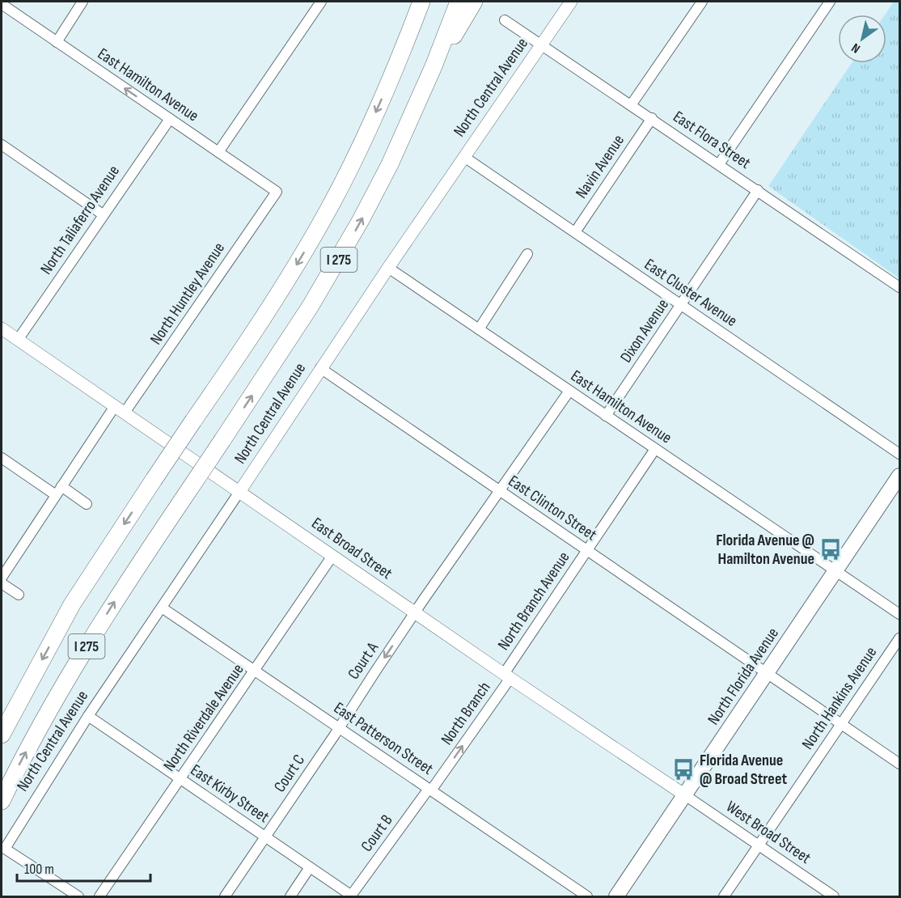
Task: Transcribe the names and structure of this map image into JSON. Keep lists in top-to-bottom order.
{
  "streets": {
    "highway": ["I 275"],
    "main road": ["North Florida Avenue"],
    "street": [
      "East Hamilton Avenue",
      "North Central Avenue",
      "East Flora Street",
      "Navin Avenue",
      "North Taliaferro Avenue",
      "East Cluster Avenue",
      "North Huntley Avenue",
      "Dixon Avenue",
      "East Clinton Street",
      "East Broad Street",
      "North Branch Avenue",
      "Court A",
      "North Hankins Avenue",
      "North Branch",
      "North Riverdale Avenue",
      "East Patterson Street",
      "Court C",
      "East Kirby Street",
      "West Broad Street",
      "Court B"
    ]
  },
  "crossings": [
    ["East Hamilton Avenue", "North Central Avenue"],
    ["East Hamilton Avenue", "North Taliaferro Avenue"],
    ["East Hamilton Avenue", "North Huntley Avenue"],
    ["East Hamilton Avenue", "Dixon Avenue"],
    ["East Hamilton Avenue", "North Branch Avenue"],
    ["East Hamilton Avenue", "North Florida Avenue"],
    ["North Central Avenue", "East Flora Street"],
    ["North Central Avenue", "East Cluster Avenue"],
    ["North Central Avenue", "East Clinton Street"],
    ["North Central Avenue", "East Broad Street"],
    ["North Central Avenue", "East Patterson Street"],
    ["North Central Avenue", "East Kirby Street"],
    ["East Flora Street", "Navin Avenue"],
    ["East Flora Street", "Dixon Avenue"],
    ["Navin Avenue", "East Cluster Avenue"],
    ["North Taliaferro Avenue", "East Broad Street"],
    ["East Cluster Avenue", "Dixon Avenue"],
    ["North Huntley Avenue", "East Broad Street"],
    ["East Clinton Street", "North Branch Avenue"],
    ["East Clinton Street", "North Florida Avenue"],
    ["East Clinton Street", "North Hankins Avenue"],
    ["East Broad Street", "North Branch Avenue"],
    ["East Broad Street", "Court A"],
    ["East Broad Street", "North Florida Avenue"],
    ["East Broad Street", "North Branch"],
    ["East Broad Street", "North Riverdale Avenue"],
    ["East Broad Street", "West Broad Street"],
    ["North Branch Avenue", "North Branch"],
    ["Court A", "East Patterson Street"],
    ["Court A", "Court C"],
    ["North Florida Avenue", "West Broad Street"],
    ["North Hankins Avenue", "West Broad Street"],
    ["North Branch", "East Patterson Street"],
    ["North Branch", "Court B"],
    ["North Riverdale Avenue", "East Patterson Street"],
    ["North Riverdale Avenue", "East Kirby Street"],
    ["East Patterson Street", "Court C"],
    ["East Patterson Street", "Court B"],
    ["Court C", "East Kirby Street"],
    ["East Kirby Street", "Court B"]
  ],
  "one_way": ["Court A", "North Branch"],
  "places": {
    "bus stop": ["Florida Avenue @ Hamilton Avenue", "Florida Avenue @ Broad Street"]
  },
  "scale_bar": "100 m",
  "north": "bottom left"
}
